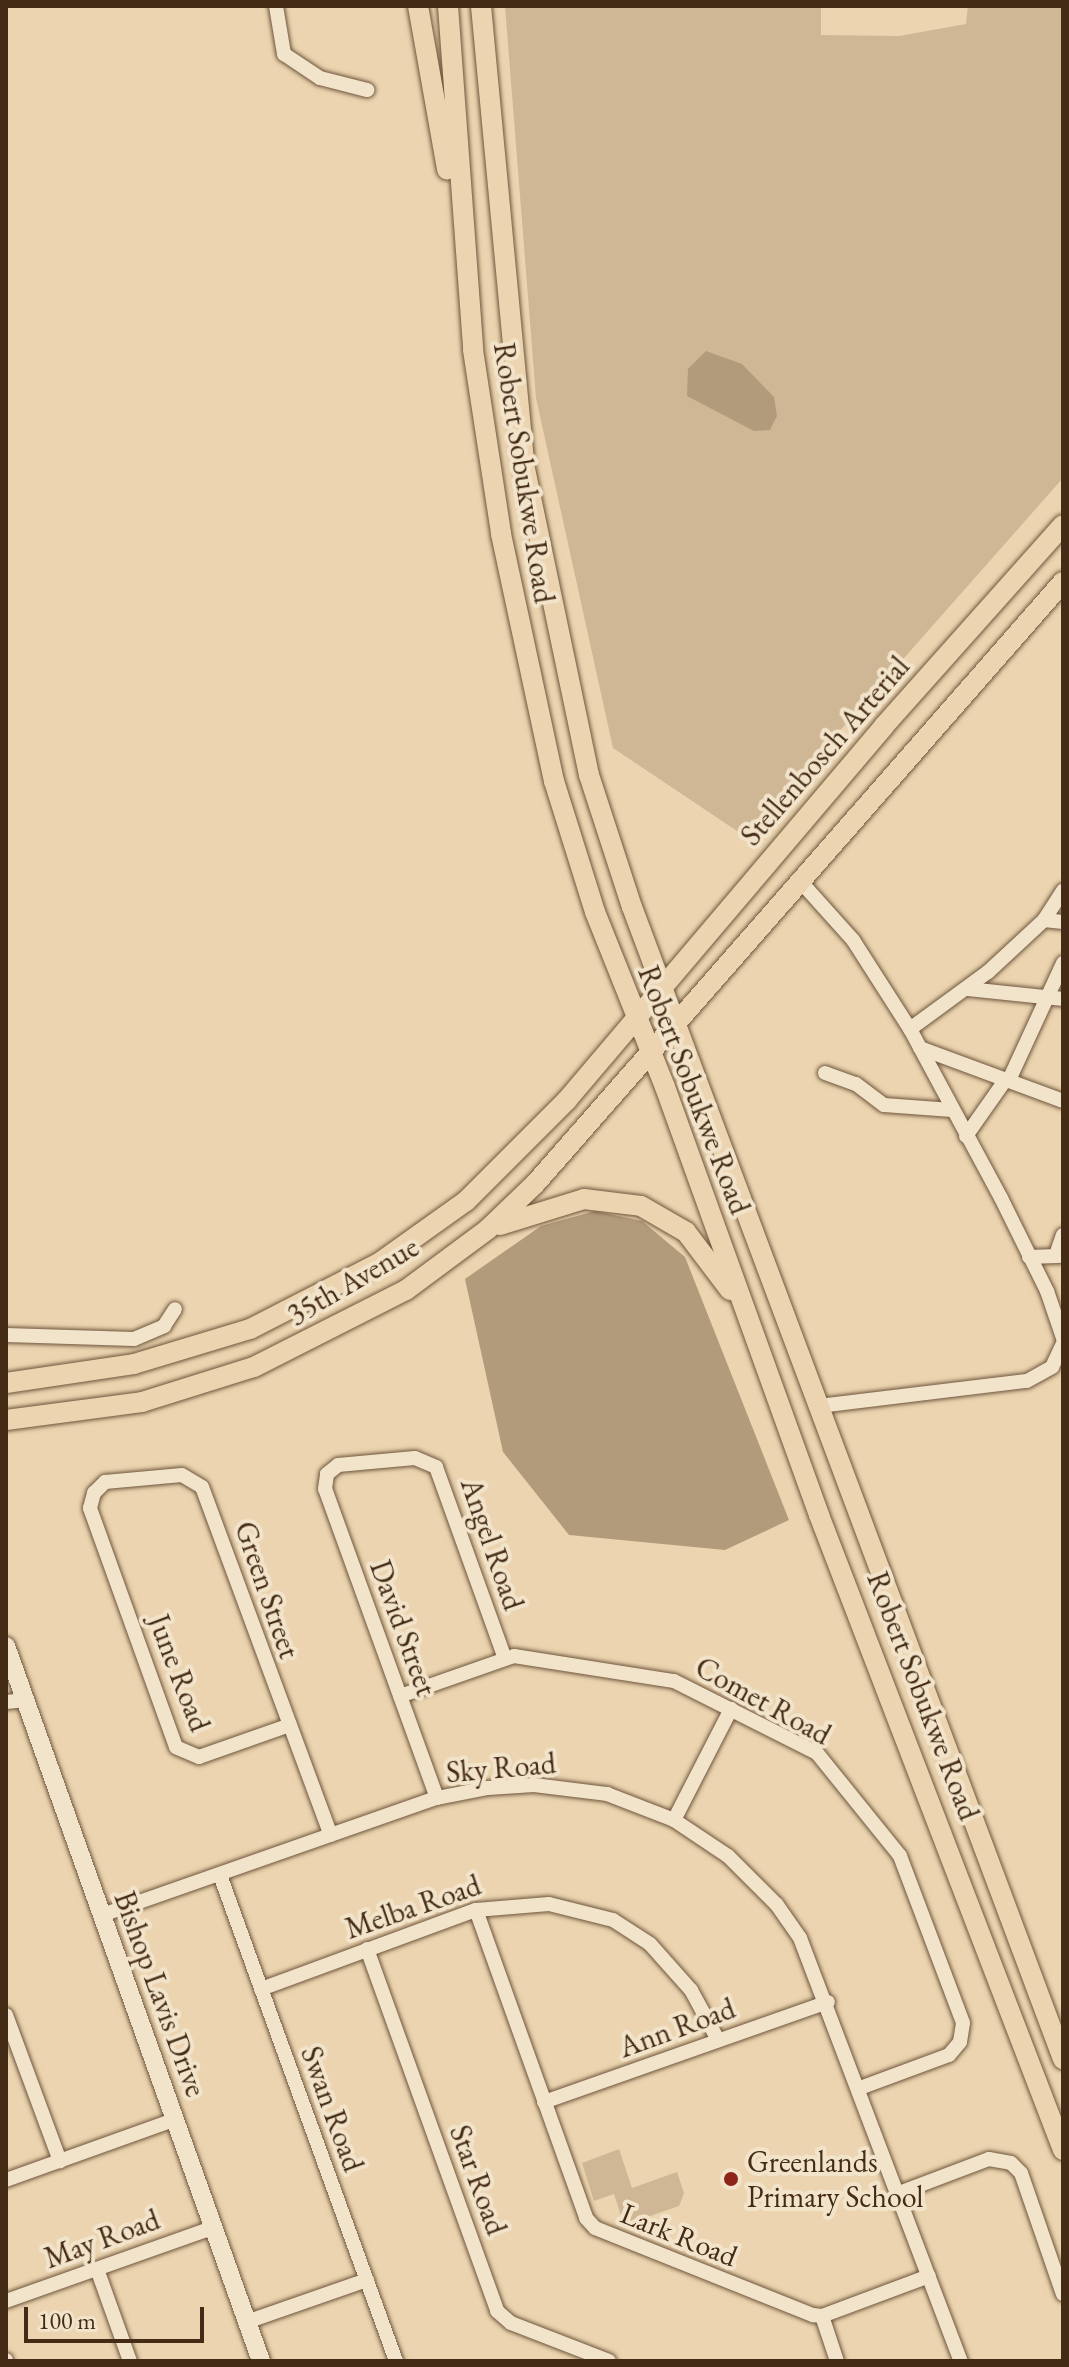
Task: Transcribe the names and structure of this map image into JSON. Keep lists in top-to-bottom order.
{
  "streets": {
    "main road": ["Robert Sobukwe Road", "Stellenbosch Arterial", "35th Avenue"],
    "street": [
      "Angel Road",
      "Green Street",
      "David Street",
      "June Road",
      "Comet Road",
      "Sky Road",
      "Melba Road",
      "Bishop Lavis Drive",
      "Ann Road",
      "Swan Road",
      "Star Road",
      "Lark Road",
      "May Road"
    ]
  },
  "crossings": [
    ["Robert Sobukwe Road", "Stellenbosch Arterial"],
    ["Robert Sobukwe Road", "35th Avenue"],
    ["Stellenbosch Arterial", "35th Avenue"],
    ["Angel Road", "David Street"],
    ["Angel Road", "Comet Road"],
    ["Green Street", "June Road"],
    ["Green Street", "Sky Road"],
    ["David Street", "Comet Road"],
    ["David Street", "Sky Road"],
    ["Comet Road", "Sky Road"],
    ["Sky Road", "Bishop Lavis Drive"],
    ["Sky Road", "Ann Road"],
    ["Sky Road", "Swan Road"],
    ["Melba Road", "Ann Road"],
    ["Melba Road", "Swan Road"],
    ["Melba Road", "Star Road"],
    ["Melba Road", "Lark Road"],
    ["Bishop Lavis Drive", "May Road"],
    ["Ann Road", "Lark Road"]
  ],
  "places": ["Greenlands Primary School"],
  "scale_bar": "100 m"
}
